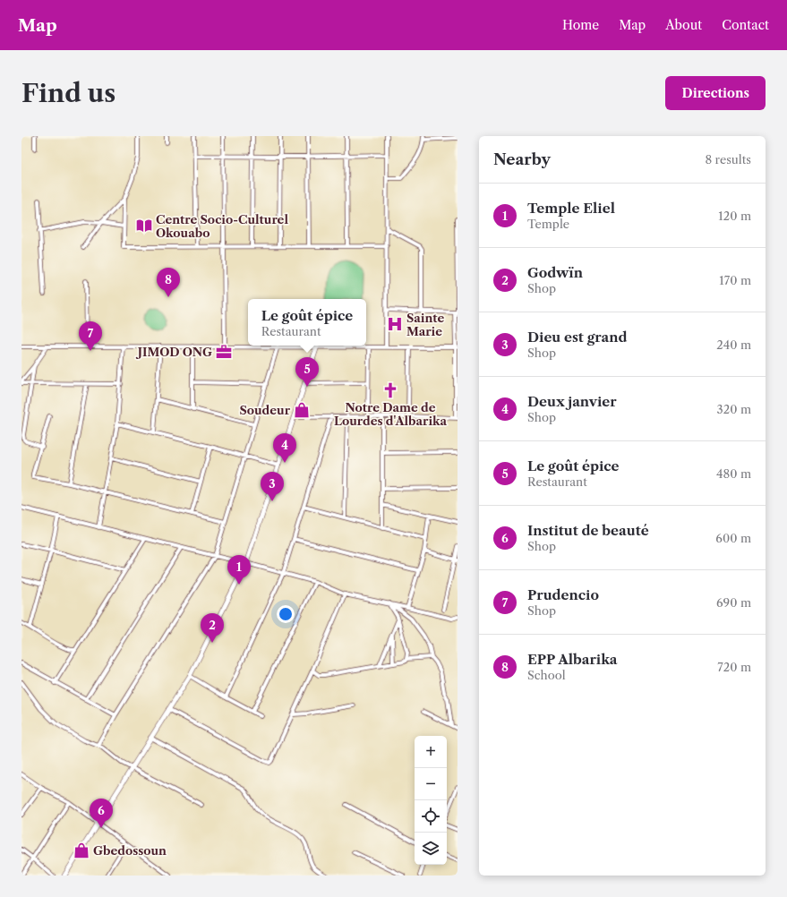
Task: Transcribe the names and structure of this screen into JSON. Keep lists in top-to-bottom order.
{
  "places": {
    "library": ["Centre Socio-Culturel Okouabo"],
    "hospital": ["Sainte Marie"],
    "office": ["JIMOD ONG"],
    "church": ["Notre Dame de Lourdes d'Albarika"],
    "shop": ["Soudeur", "Gbedossoun"]
  },
  "page": {
    "header": "Map",
    "nav": [
      "Home",
      "Map",
      "About",
      "Contact"
    ],
    "buttons": "Directions",
    "title": "Find us",
    "heading": ["Nearby", "8 results"],
    "list": [
      {
        "mark": "1",
        "name": "Temple Eliel",
        "note": "Temple",
        "value": "120 m"
      },
      {
        "mark": "2",
        "name": "Godwïn",
        "note": "Shop",
        "value": "170 m"
      },
      {
        "mark": "3",
        "name": "Dieu est grand",
        "note": "Shop",
        "value": "240 m"
      },
      {
        "mark": "4",
        "name": "Deux janvier",
        "note": "Shop",
        "value": "320 m"
      },
      {
        "mark": "5",
        "name": "Le goût épice",
        "note": "Restaurant",
        "value": "480 m"
      },
      {
        "mark": "6",
        "name": "Institut de beauté",
        "note": "Shop",
        "value": "600 m"
      },
      {
        "mark": "7",
        "name": "Prudencio",
        "note": "Shop",
        "value": "690 m"
      },
      {
        "mark": "8",
        "name": "EPP Albarika",
        "note": "School",
        "value": "720 m"
      }
    ],
    "pins": [
      "8",
      "7",
      "5",
      "4",
      "3",
      "1",
      "2",
      "6"
    ],
    "popup": ["Le goût épice", "Restaurant"],
    "map_buttons": ["+", "−"]
  }
}
